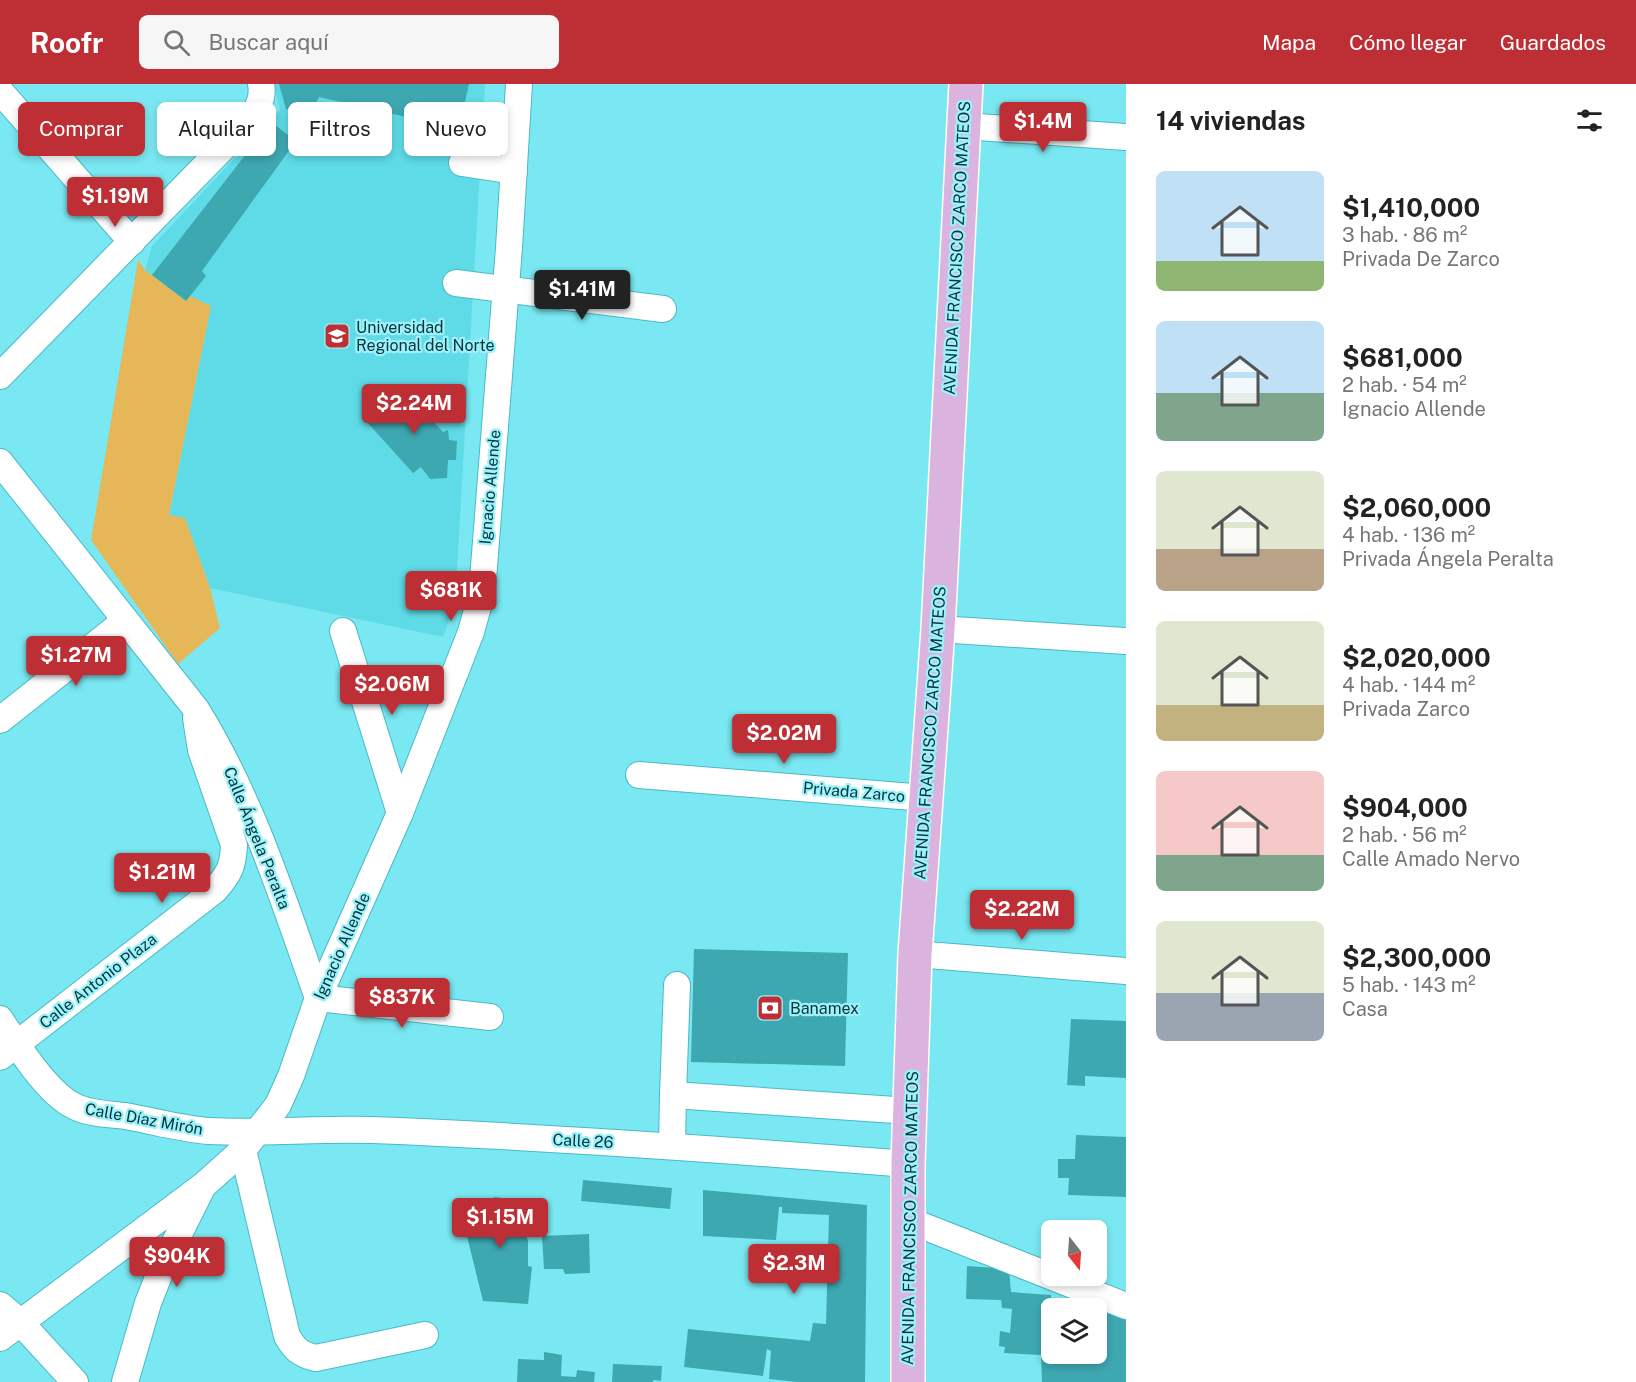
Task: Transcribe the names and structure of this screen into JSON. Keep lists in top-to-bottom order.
{
  "streets": {
    "main road": ["AVENIDA FRANCISCO ZARCO MATEOS"],
    "street": [
      "Ignacio Allende",
      "Privada Zarco",
      "Calle Ángela Peralta",
      "Calle Antonio Plaza",
      "Calle Díaz Mirón",
      "Calle 26"
    ]
  },
  "crossings": [
    ["AVENIDA FRANCISCO ZARCO MATEOS", "Privada Zarco"],
    ["AVENIDA FRANCISCO ZARCO MATEOS", "Calle 26"],
    ["Ignacio Allende", "Calle Ángela Peralta"],
    ["Ignacio Allende", "Calle Díaz Mirón"],
    ["Ignacio Allende", "Calle 26"],
    ["Calle Ángela Peralta", "Calle Antonio Plaza"],
    ["Calle Antonio Plaza", "Calle Díaz Mirón"],
    ["Calle Díaz Mirón", "Calle 26"]
  ],
  "places": {
    "school or university": ["Universidad Regional del Norte"],
    "bank": ["Banamex"]
  },
  "north": "bottom",
  "page": {
    "header": "Roofr",
    "search": "Buscar aquí",
    "nav": ["Mapa", "Cómo llegar", "Guardados"],
    "heading": "14 viviendas",
    "price": [
      "$1.4M",
      "$1.19M",
      "$1.41M",
      "$2.24M",
      "$681K",
      "$1.27M",
      "$2.06M",
      "$2.02M",
      "$1.21M",
      "$2.22M",
      "$837K",
      "$1.15M",
      "$904K",
      "$2.3M"
    ],
    "chip": [
      "Comprar",
      "Alquilar",
      "Filtros",
      "Nuevo"
    ],
    "list": [
      {
        "name": "$1,410,000",
        "note": "3 hab. · 86 m² · Privada De Zarco"
      },
      {
        "name": "$681,000",
        "note": "2 hab. · 54 m² · Ignacio Allende"
      },
      {
        "name": "$2,060,000",
        "note": "4 hab. · 136 m² · Privada Ángela Peralta"
      },
      {
        "name": "$2,020,000",
        "note": "4 hab. · 144 m² · Privada Zarco"
      },
      {
        "name": "$904,000",
        "note": "2 hab. · 56 m² · Calle Amado Nervo"
      },
      {
        "name": "$2,300,000",
        "note": "5 hab. · 143 m² · Casa"
      }
    ]
  }
}
